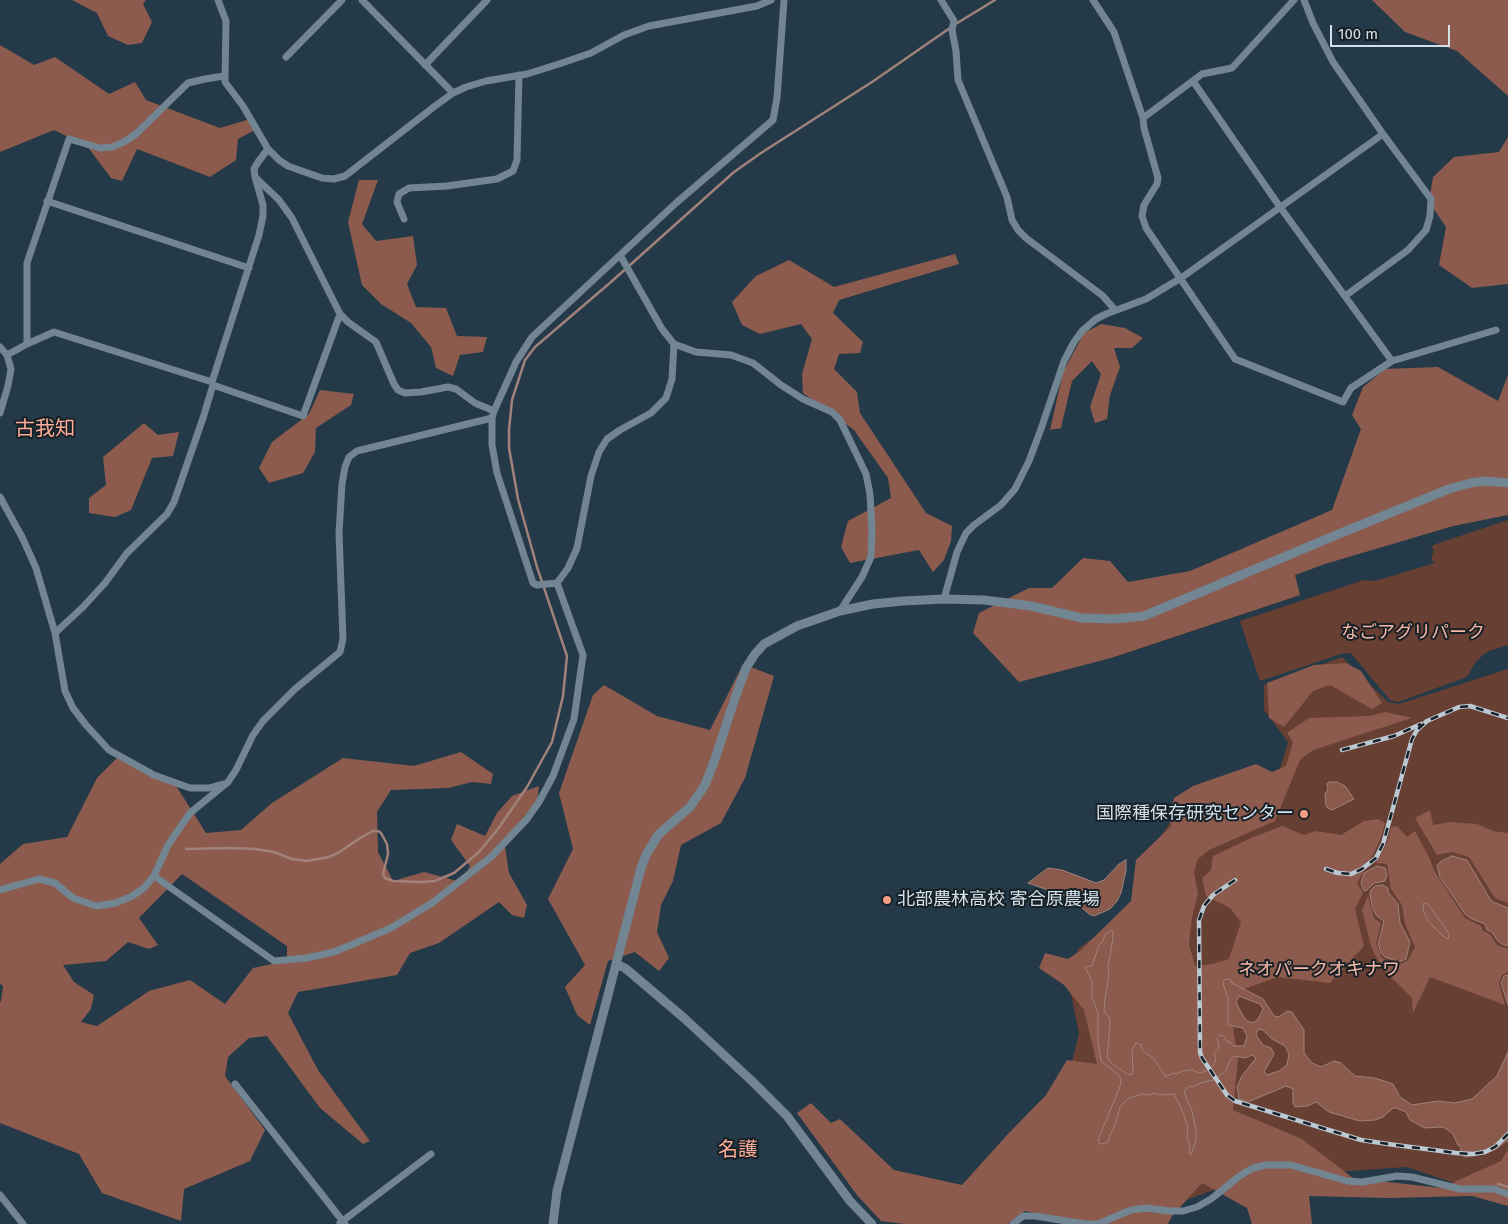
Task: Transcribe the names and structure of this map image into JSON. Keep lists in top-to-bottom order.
{
  "districts": ["古我知", "名護"],
  "parks": ["なごアグリパーク", "ネオパークオキナワ"],
  "places": ["国際種保存研究センター", "北部農林高校 寄合原農場"],
  "scale_bar": "100 m"
}
